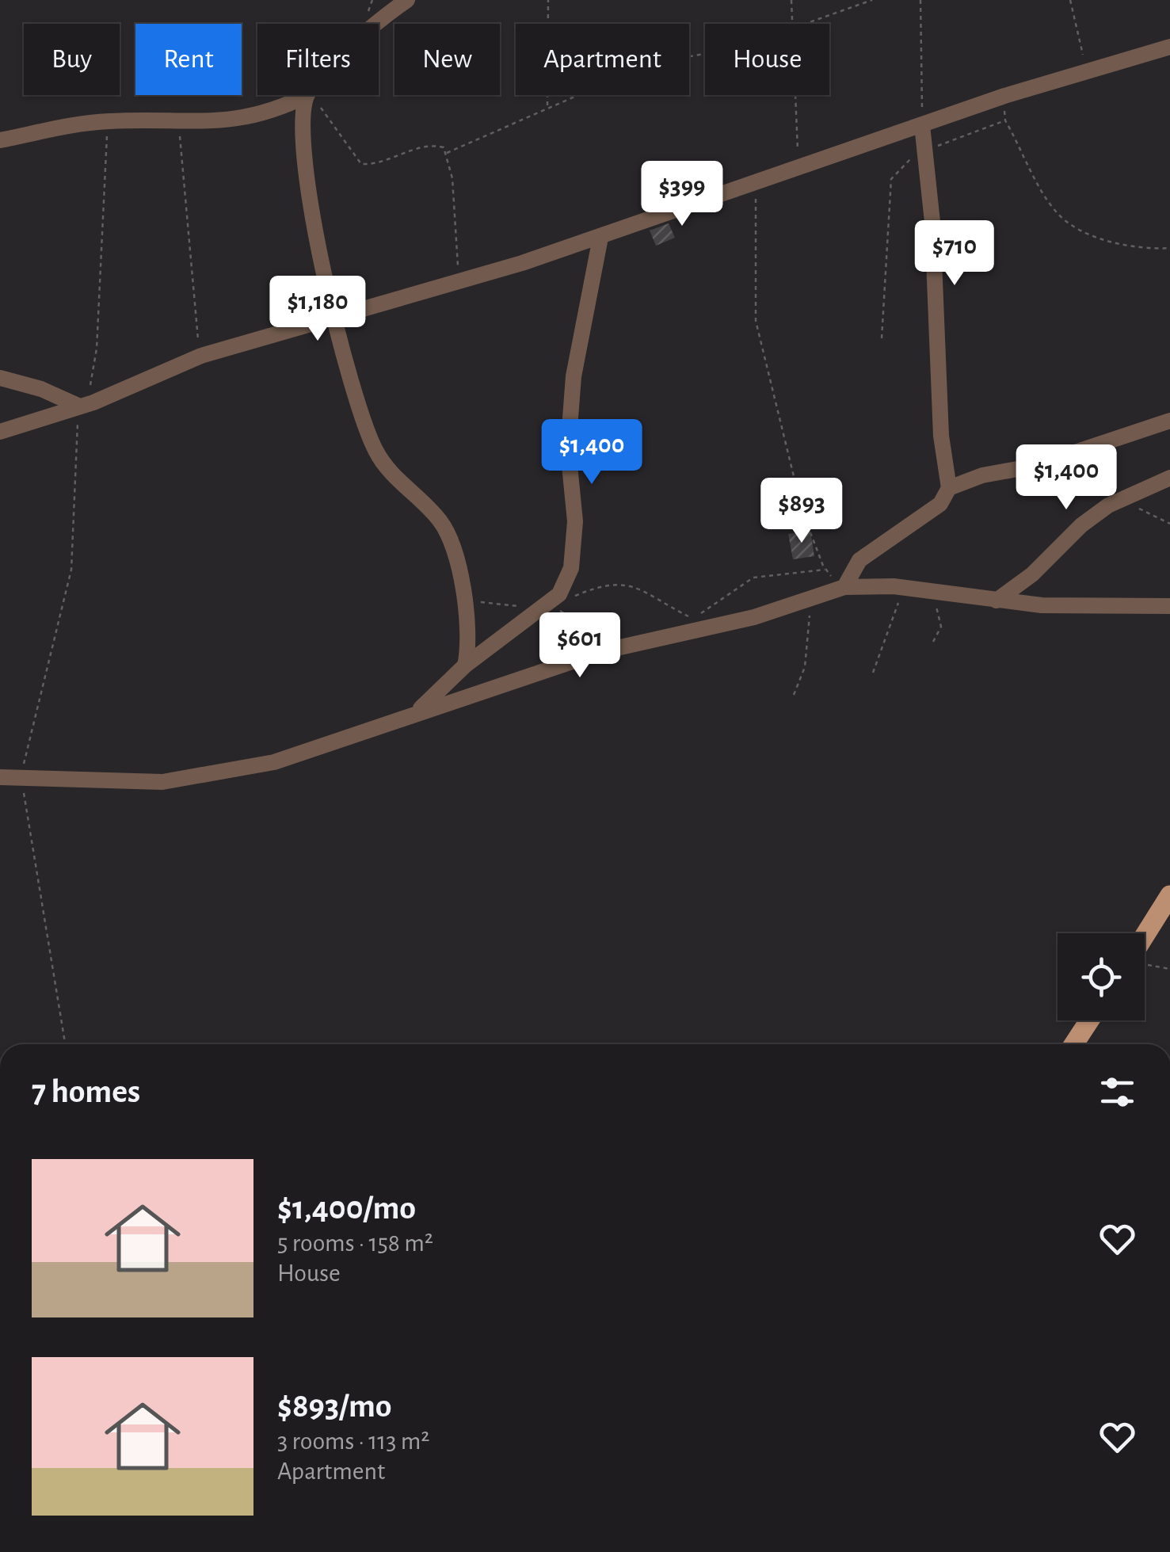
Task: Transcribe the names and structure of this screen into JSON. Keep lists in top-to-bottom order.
{
  "page": {
    "chip": [
      "Buy",
      "Rent",
      "Filters",
      "New",
      "Apartment",
      "House"
    ],
    "price": [
      "$399",
      "$710",
      "$1,180",
      "$1,400",
      "$1,400",
      "$893",
      "$601"
    ],
    "heading": "7 homes",
    "list": [
      {
        "name": "$1,400/mo",
        "note": "5 rooms · 158 m² · House"
      },
      {
        "name": "$893/mo",
        "note": "3 rooms · 113 m² · Apartment"
      }
    ]
  }
}
